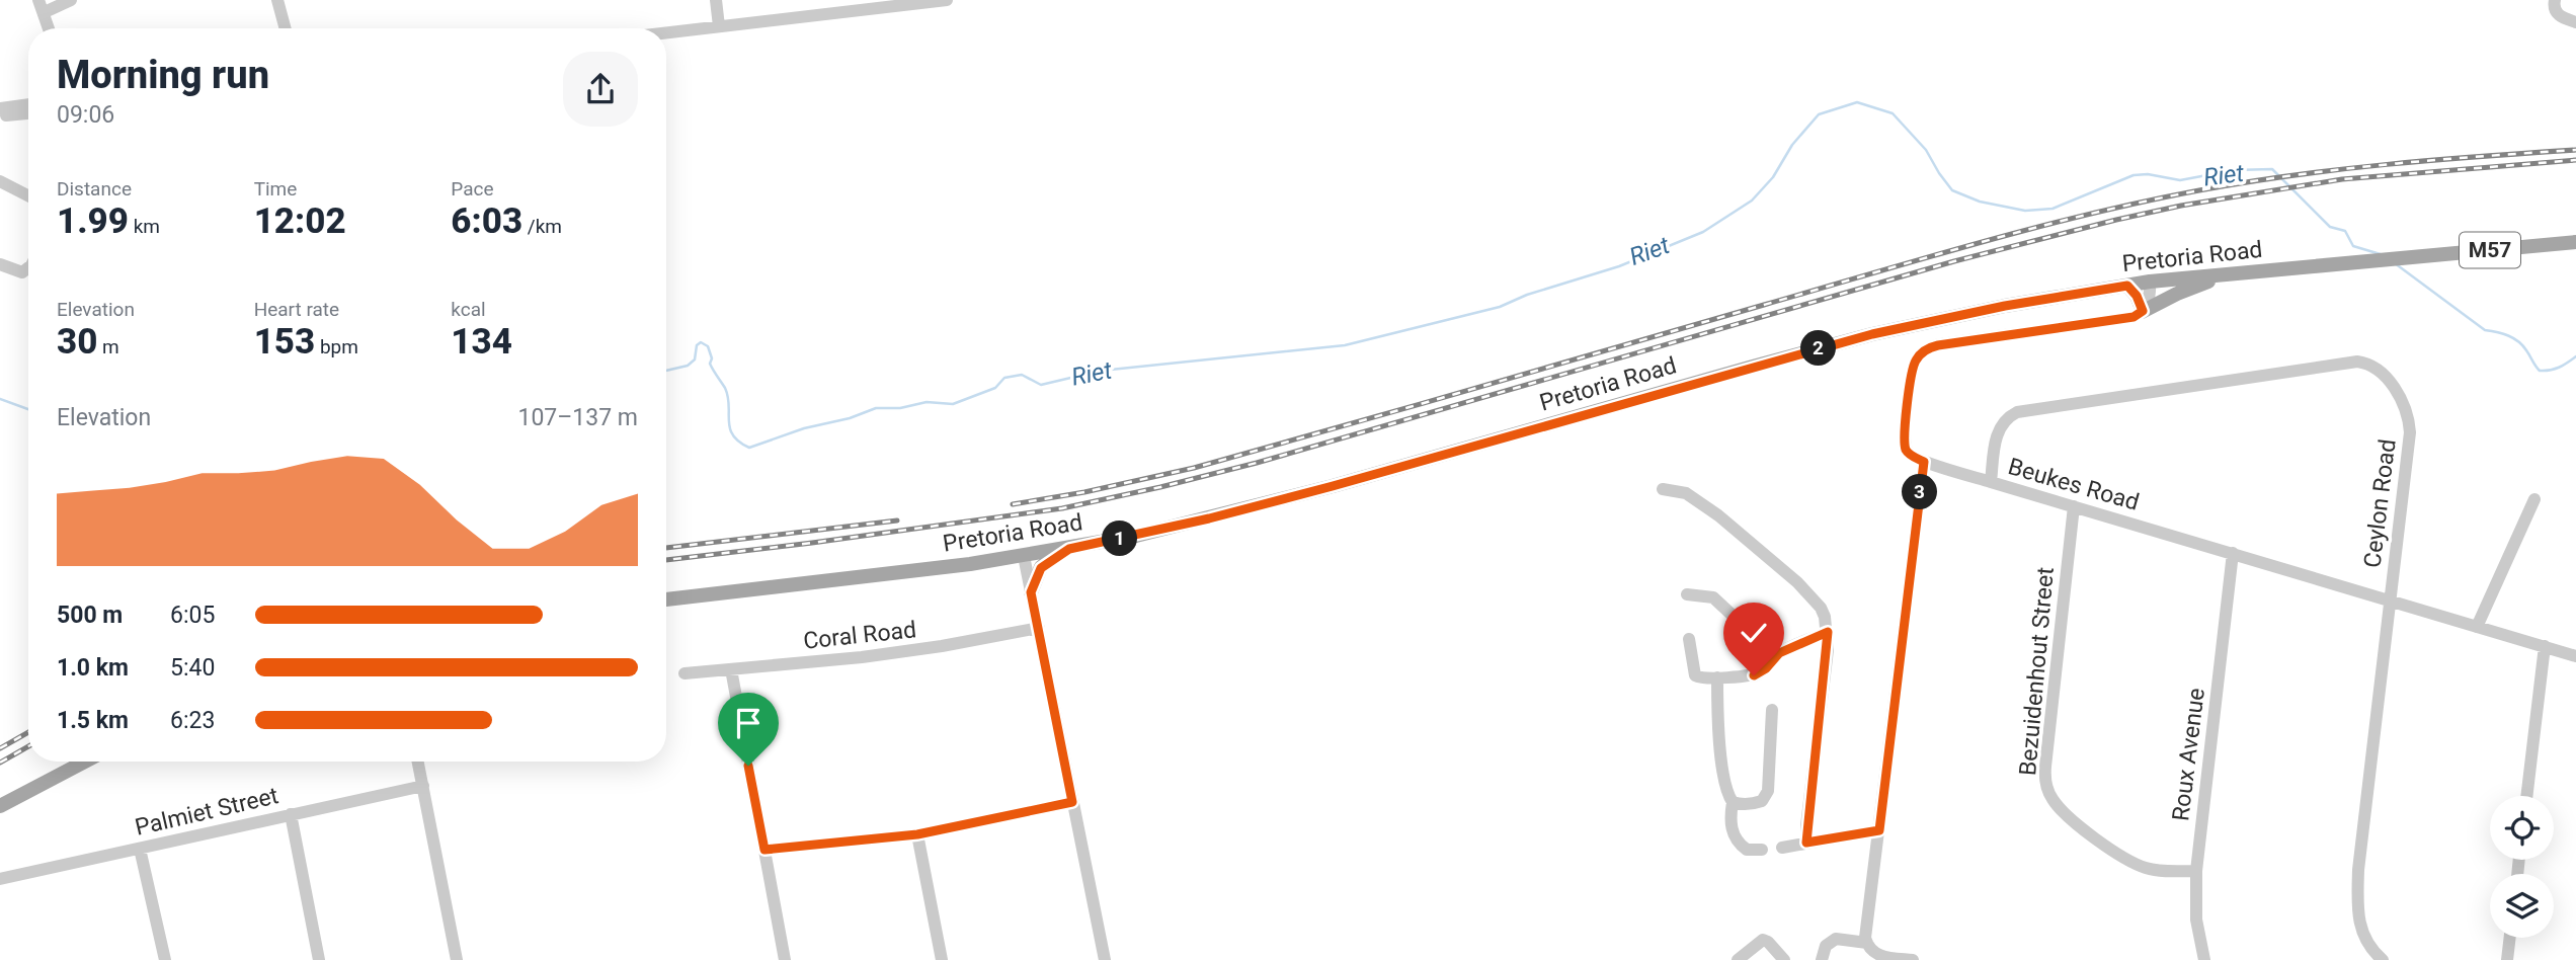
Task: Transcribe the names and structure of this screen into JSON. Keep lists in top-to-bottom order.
{
  "streets": {
    "main road": ["M57", "Pretoria Road"],
    "street": [
      "Beukes Road",
      "Ceylon Road",
      "Coral Road",
      "Bezuidenhout Street",
      "Roux Avenue",
      "Palmiet Street"
    ]
  },
  "crossings": [
    ["Beukes Road", "Ceylon Road"],
    ["Beukes Road", "Bezuidenhout Street"],
    ["Beukes Road", "Roux Avenue"],
    ["Bezuidenhout Street", "Roux Avenue"]
  ],
  "water": ["Riet"],
  "page": {
    "heading": ["Morning run", "09:06"],
    "stats": [
      ["Distance", "1.99 km"],
      ["Time", "12:02"],
      ["Pace", "6:03 /km"],
      ["Elevation", "30 m"],
      ["Heart rate", "153 bpm"],
      ["kcal", "134"]
    ],
    "pins": ["2", "3", "1"],
    "chart": ["Elevation", "107–137 m"],
    "list": [
      {
        "name": "500 m",
        "note": "6:05"
      },
      {
        "name": "1.0 km",
        "note": "5:40"
      },
      {
        "name": "1.5 km",
        "note": "6:23"
      }
    ]
  }
}
